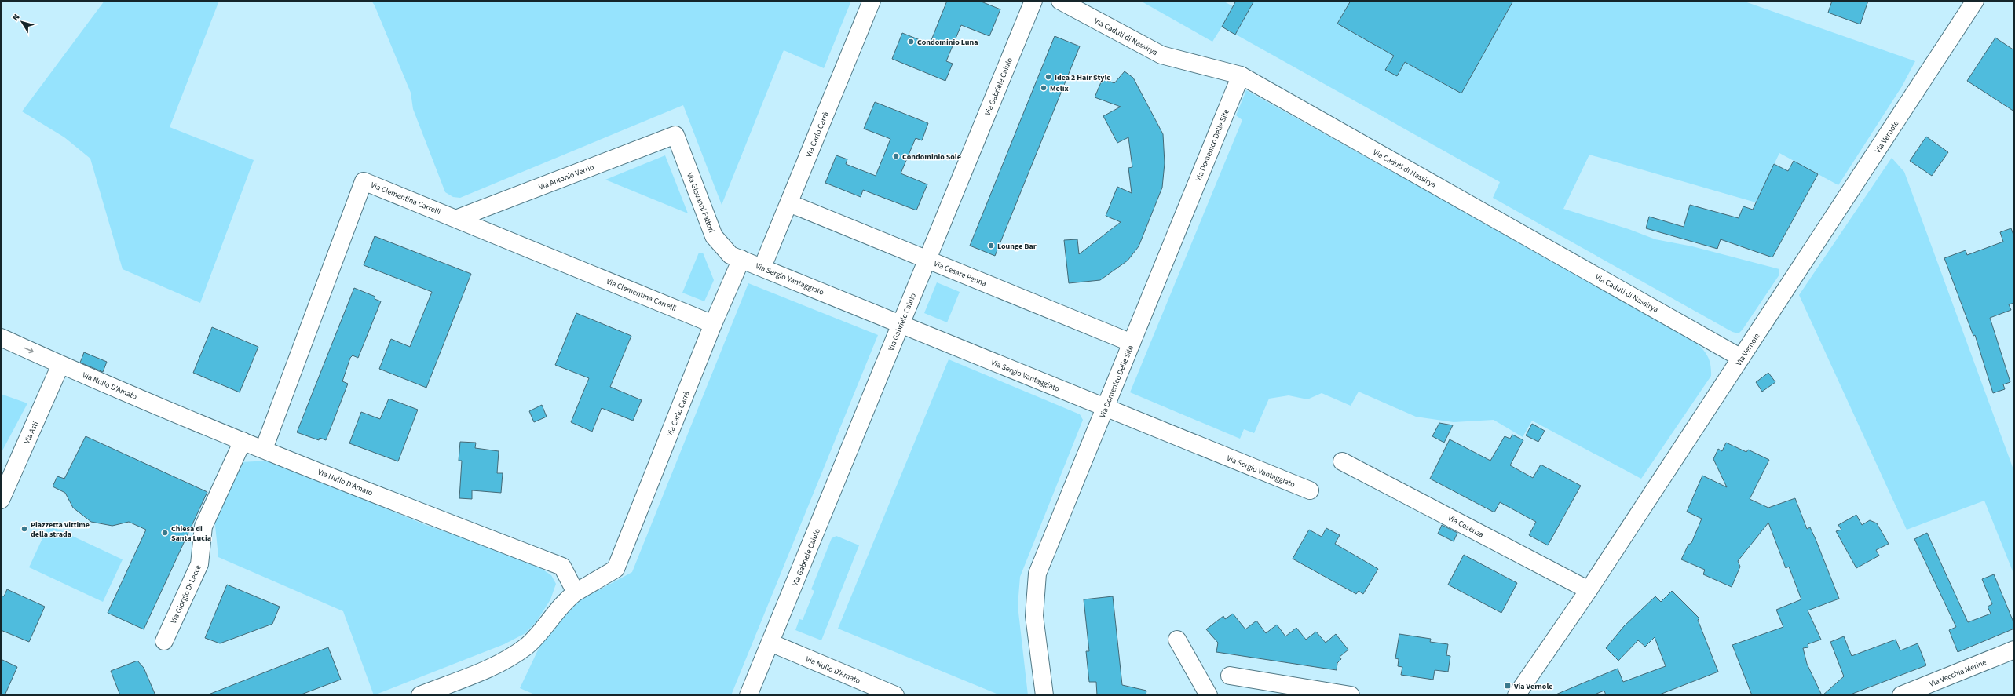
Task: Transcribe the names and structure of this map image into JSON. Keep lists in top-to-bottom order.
{
  "streets": {
    "street": [
      "Via Caduti di Nassirya",
      "Via Gabriele Caiulo",
      "Via Carlo Carrà",
      "Via Vernole",
      "Via Domenico Delle Site",
      "Via Antonio Verrio",
      "Via Clementina Carrelli",
      "Via Giovanni Fattori",
      "Via Cesare Penna",
      "Via Sergio Vantaggiato",
      "Via Nullo D'Amato",
      "Via Asti",
      "Via Cosenza",
      "Via Giorgio Di Lecce",
      "Via Vecchia Merine"
    ]
  },
  "crossings": [
    ["Via Caduti di Nassirya", "Via Vernole"],
    ["Via Caduti di Nassirya", "Via Domenico Delle Site"],
    ["Via Gabriele Caiulo", "Via Cesare Penna"],
    ["Via Gabriele Caiulo", "Via Sergio Vantaggiato"],
    ["Via Gabriele Caiulo", "Via Nullo D'Amato"],
    ["Via Carlo Carrà", "Via Clementina Carrelli"],
    ["Via Carlo Carrà", "Via Giovanni Fattori"],
    ["Via Carlo Carrà", "Via Cesare Penna"],
    ["Via Carlo Carrà", "Via Sergio Vantaggiato"],
    ["Via Carlo Carrà", "Via Nullo D'Amato"],
    ["Via Vernole", "Via Cosenza"],
    ["Via Domenico Delle Site", "Via Cesare Penna"],
    ["Via Domenico Delle Site", "Via Sergio Vantaggiato"],
    ["Via Antonio Verrio", "Via Clementina Carrelli"],
    ["Via Antonio Verrio", "Via Giovanni Fattori"],
    ["Via Clementina Carrelli", "Via Nullo D'Amato"],
    ["Via Giovanni Fattori", "Via Sergio Vantaggiato"],
    ["Via Nullo D'Amato", "Via Asti"],
    ["Via Nullo D'Amato", "Via Giorgio Di Lecce"]
  ],
  "places": {
    "other": [
      "Condominio Luna",
      "Idea 2 Hair Style",
      "Melix",
      "Condominio Sole",
      "Lounge Bar",
      "Piazzetta Vittime della strada",
      "Chiesa di Santa Lucia"
    ],
    "transit": ["Via Vernole"]
  },
  "north": "top left"
}
